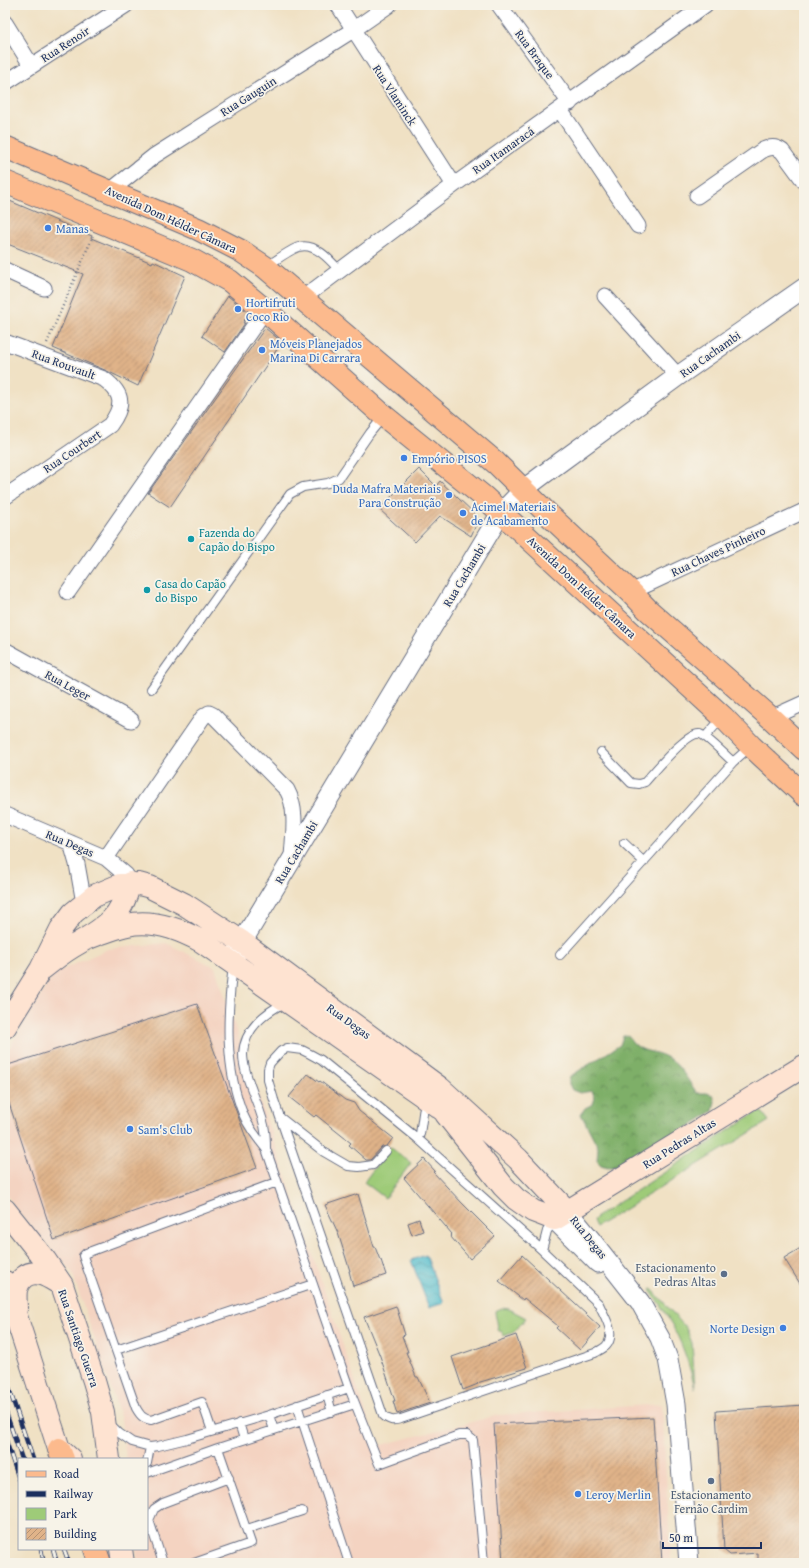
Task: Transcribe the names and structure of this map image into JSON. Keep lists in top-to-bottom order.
{
  "streets": {
    "main road": [
      "Avenida Dom Hélder Câmara",
      "Rua Degas",
      "Rua Pedras Altas",
      "Rua Santiago Guerra"
    ],
    "street": [
      "Rua Renoir",
      "Rua Braque",
      "Rua Vlaminck",
      "Rua Gauguin",
      "Rua Itamaracá",
      "Rua Cachambi",
      "Rua Rouvault",
      "Rua Courbert",
      "Rua Chaves Pinheiro",
      "Rua Leger"
    ]
  },
  "crossings": [
    ["Rua Braque", "Rua Itamaracá"],
    ["Rua Vlaminck", "Rua Gauguin"],
    ["Rua Vlaminck", "Rua Itamaracá"],
    ["Rua Gauguin", "Avenida Dom Hélder Câmara"],
    ["Rua Itamaracá", "Avenida Dom Hélder Câmara"],
    ["Avenida Dom Hélder Câmara", "Rua Cachambi"],
    ["Avenida Dom Hélder Câmara", "Rua Chaves Pinheiro"],
    ["Rua Cachambi", "Rua Degas"],
    ["Rua Rouvault", "Rua Courbert"],
    ["Rua Degas", "Rua Pedras Altas"]
  ],
  "places": [
    "Manas",
    "Hortifruti Coco Rio",
    "Móveis Planejados Marina Di Carrara",
    "Empório PISOS",
    "Duda Mafra Materiais Para Construção",
    "Acimel Materiais de Acabamento",
    "Fazenda do Capão do Bispo",
    "Casa do Capão do Bispo",
    "Sam's Club",
    "Estacionamento Pedras Altas",
    "Norte Design",
    "Estacionamento Fernão Cardim",
    "Leroy Merlin"
  ],
  "legend": [
    "Road",
    "Railway",
    "Park",
    "Building"
  ],
  "scale_bar": "50 m"
}
